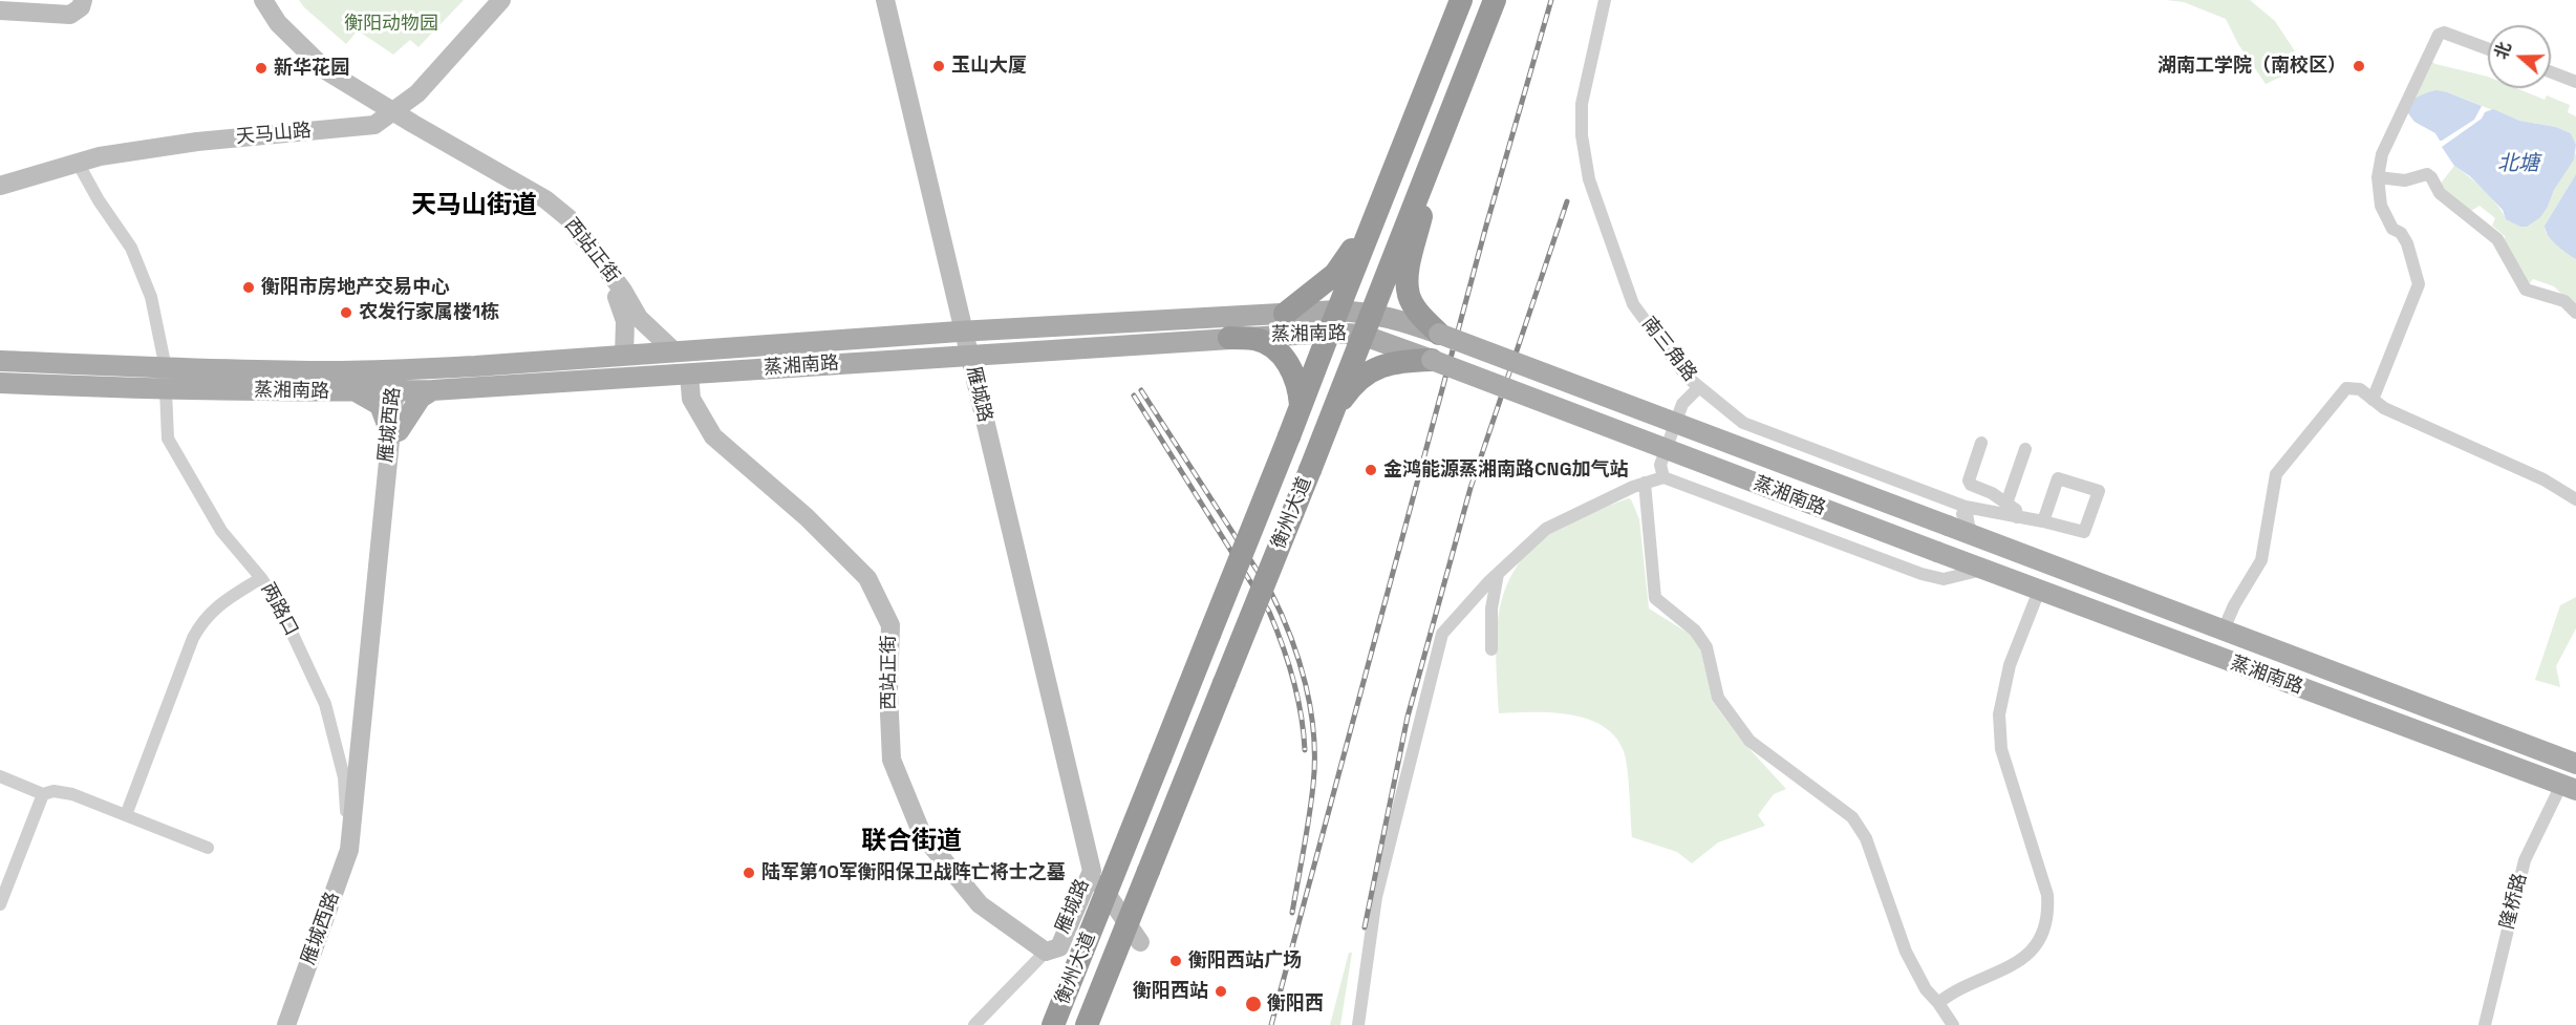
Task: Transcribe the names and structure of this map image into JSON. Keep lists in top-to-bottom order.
{
  "streets": {
    "highway": ["衡州大道"],
    "main road": ["蒸湘南路"],
    "street": [
      "天马山路",
      "西站正街",
      "南三角路",
      "雁城路",
      "雁城西路",
      "两路口",
      "隆桥路"
    ]
  },
  "crossings": [
    ["天马山路", "西站正街"],
    ["西站正街", "蒸湘南路"],
    ["西站正街", "雁城路"],
    ["蒸湘南路", "雁城路"],
    ["蒸湘南路", "雁城西路"],
    ["蒸湘南路", "衡州大道"],
    ["蒸湘南路", "两路口"],
    ["蒸湘南路", "隆桥路"],
    ["雁城西路", "两路口"]
  ],
  "districts": ["天马山街道", "联合街道"],
  "water": ["北塘"],
  "parks": ["衡阳动物园"],
  "places": [
    "玉山大厦",
    "湖南工学院（南校区）",
    "新华花园",
    "衡阳市房地产交易中心",
    "农发行家属楼1栋",
    "金鸿能源蒸湘南路CNG加气站",
    "陆军第10军衡阳保卫战阵亡将士之墓",
    "衡阳西站广场",
    "衡阳西站",
    "衡阳西"
  ],
  "north": "left"
}
